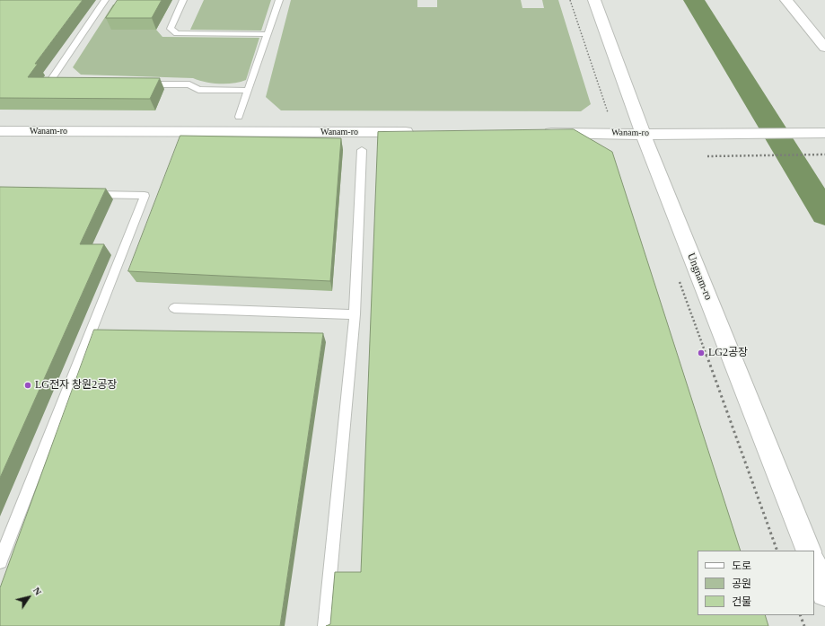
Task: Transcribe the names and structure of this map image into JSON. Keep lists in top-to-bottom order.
{
  "streets": {
    "street": ["Wanam-ro", "Ungnam-ro"]
  },
  "crossings": [
    ["Wanam-ro", "Ungnam-ro"]
  ],
  "places": ["LG2공장", "LG전자 창원2공장"],
  "legend": ["도로", "공원", "건물"],
  "north": "top right"
}
